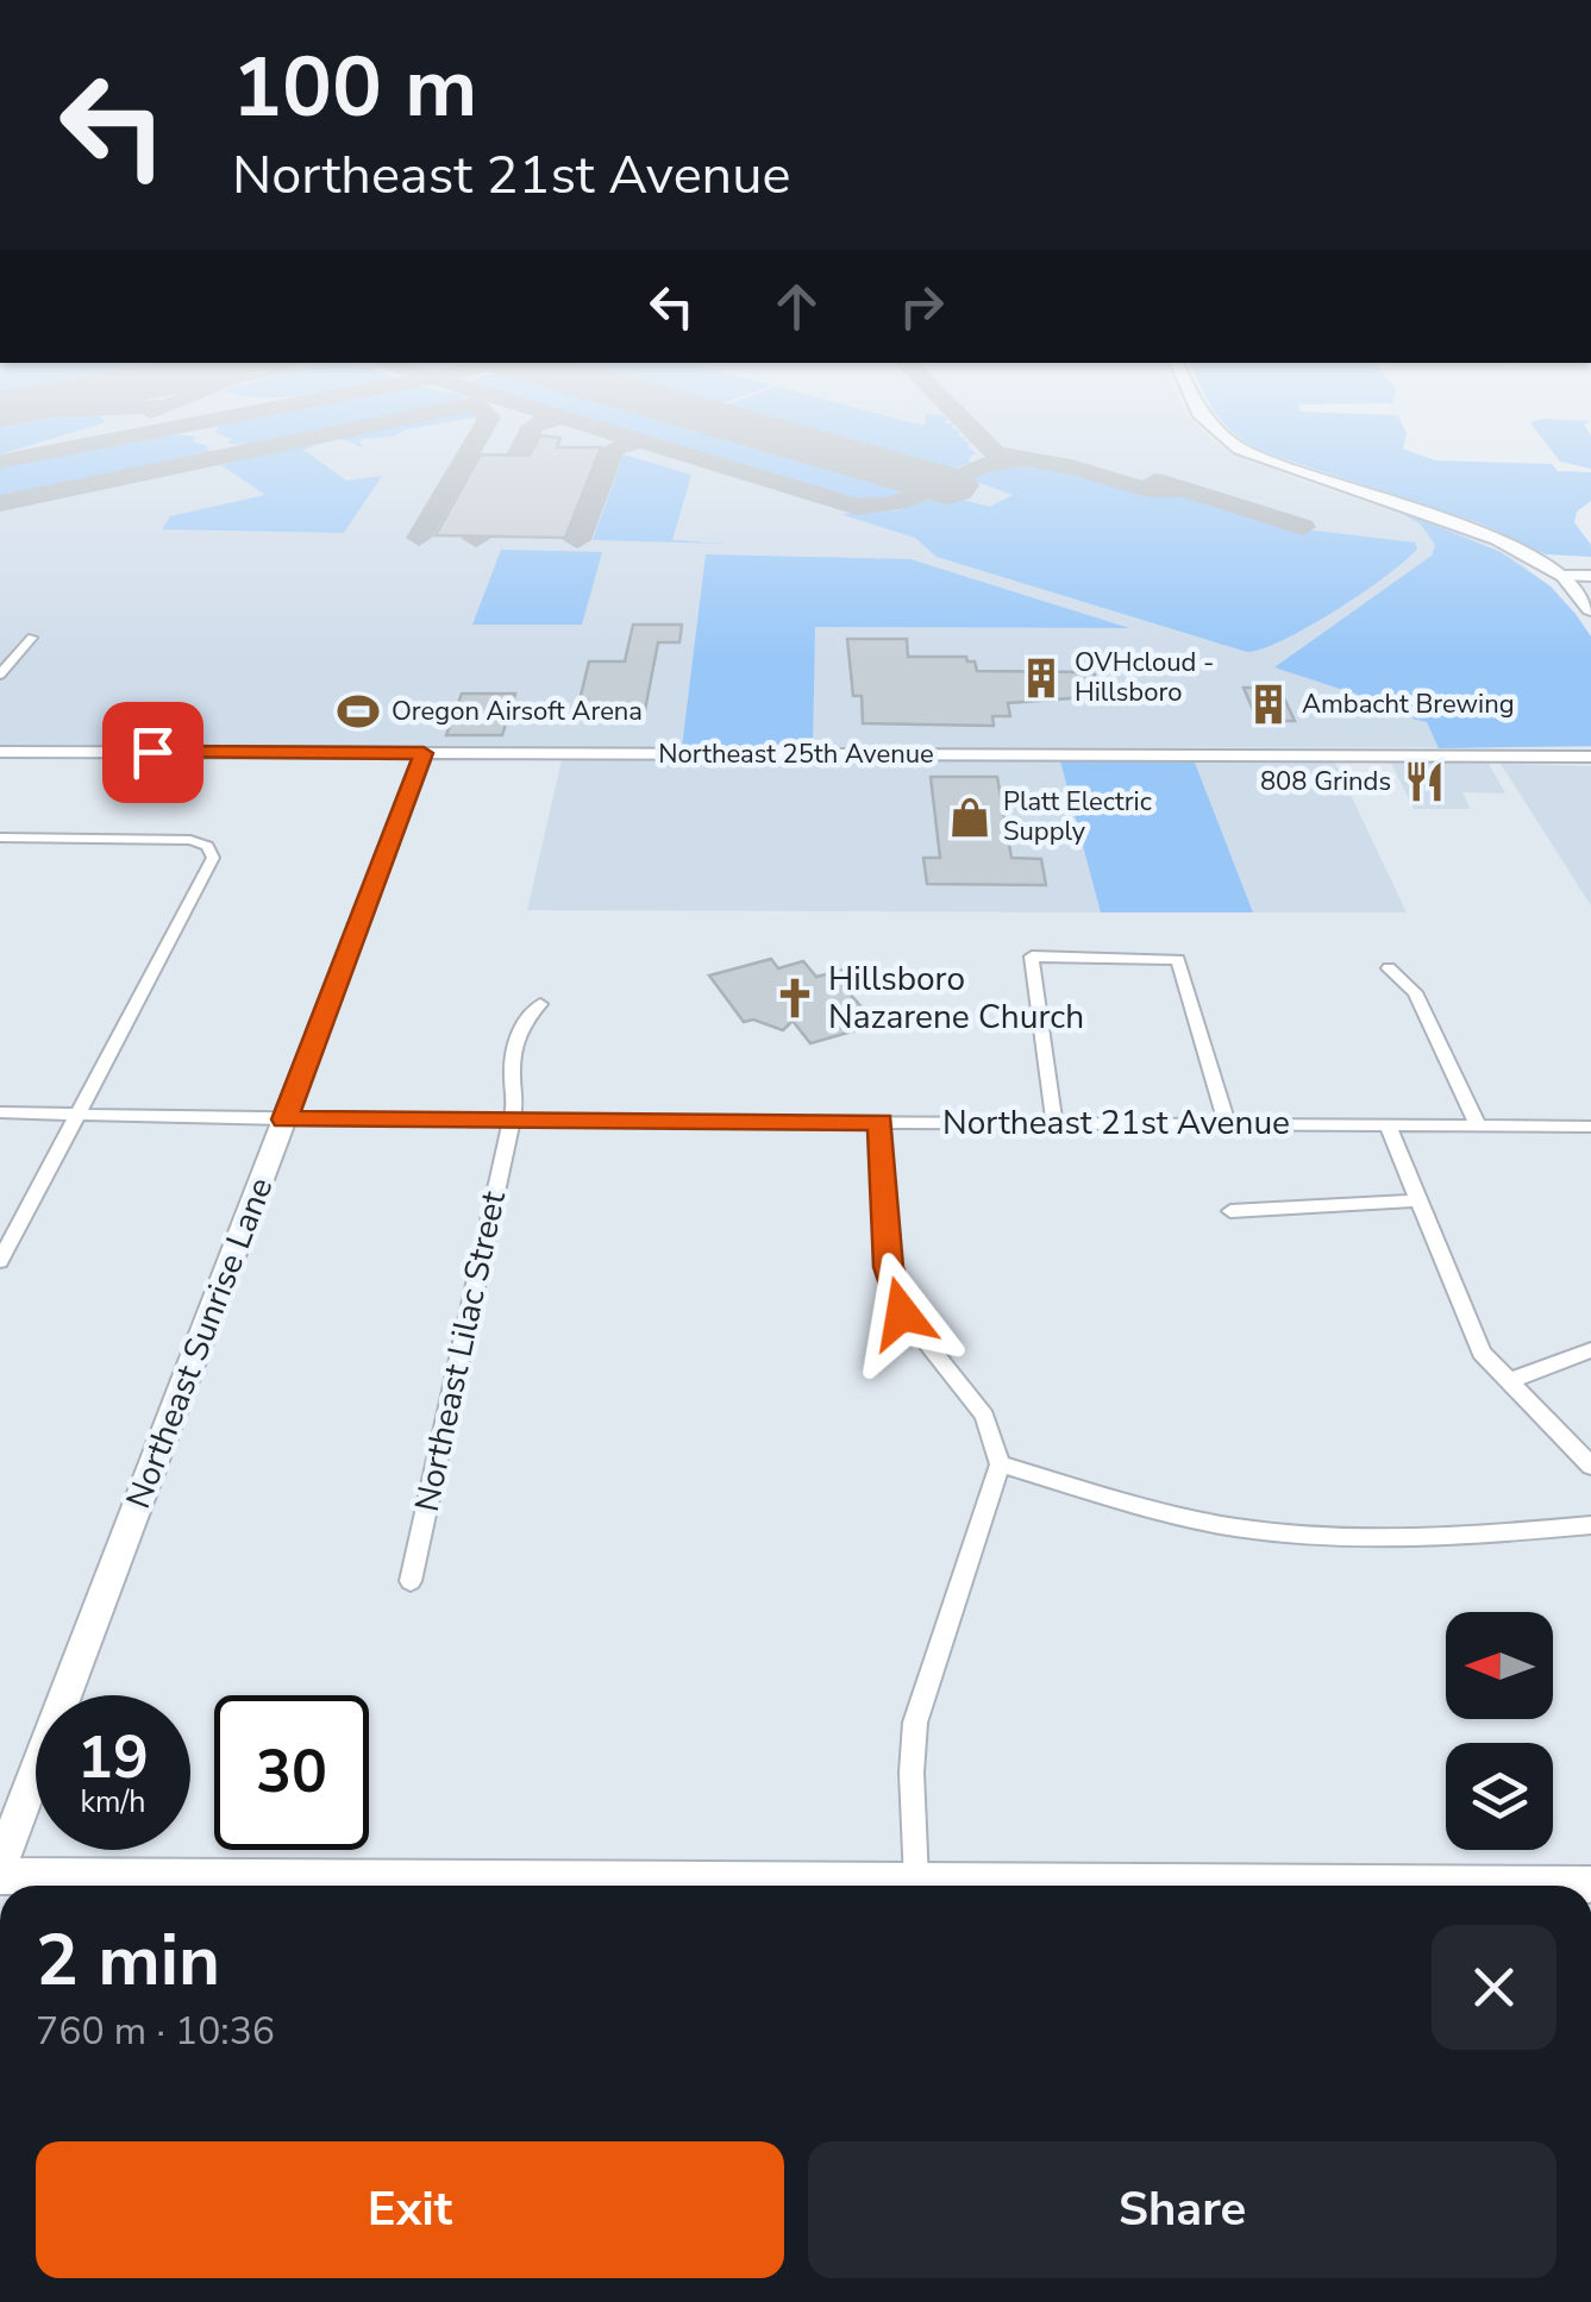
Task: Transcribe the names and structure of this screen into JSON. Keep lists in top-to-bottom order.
{
  "streets": {
    "street": [
      "Northeast 25th Avenue",
      "Northeast 21st Avenue",
      "Northeast Sunrise Lane",
      "Northeast Lilac Street"
    ]
  },
  "crossings": [
    ["Northeast 25th Avenue", "Northeast Sunrise Lane"],
    ["Northeast 21st Avenue", "Northeast Sunrise Lane"],
    ["Northeast 21st Avenue", "Northeast Lilac Street"]
  ],
  "places": {
    "building": ["OVHcloud - Hillsboro", "Ambacht Brewing"],
    "sports": ["Oregon Airsoft Arena"],
    "restaurant": ["808 Grinds"],
    "shop": ["Platt Electric Supply"],
    "church": ["Hillsboro Nazarene Church"]
  },
  "north": "left",
  "page": {
    "turn": ["100 m", "Northeast 21st Avenue"],
    "speed": "19 km/h",
    "limit": "30",
    "heading": ["2 min", "760 m · 10:36"],
    "buttons": ["Exit", "Share"]
  }
}
